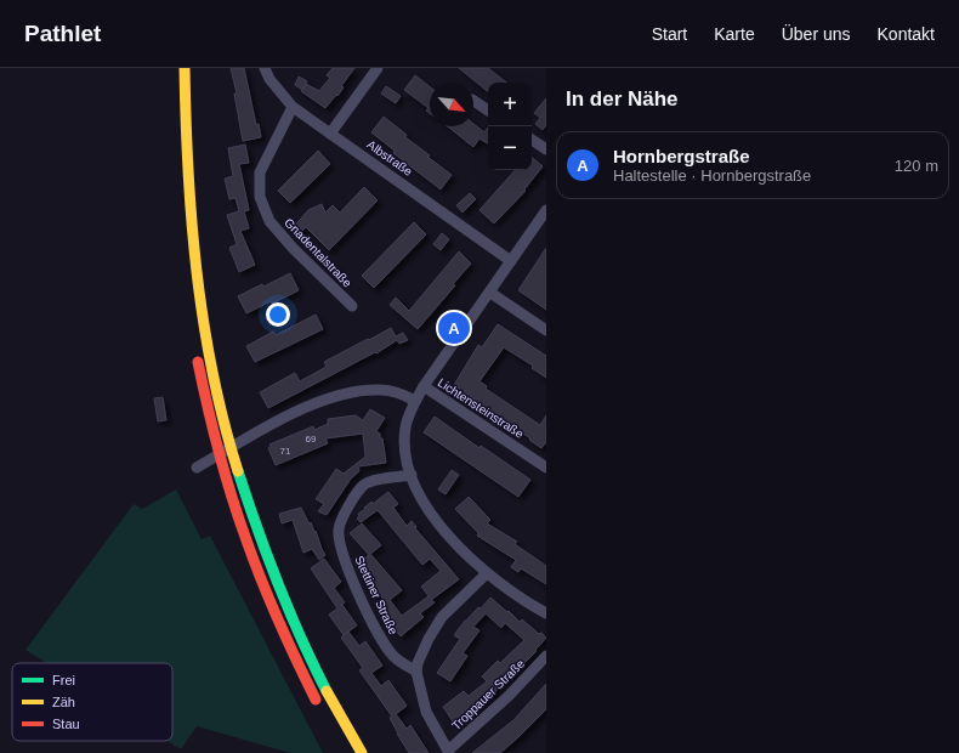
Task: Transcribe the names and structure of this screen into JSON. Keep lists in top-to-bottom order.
{
  "streets": {
    "street": [
      "Albstraße",
      "Gnadentalstraße",
      "Lichtensteinstraße",
      "Stettiner Straße",
      "Troppauer Straße"
    ]
  },
  "crossings": [
    ["Albstraße", "Gnadentalstraße"]
  ],
  "house_numbers": ["69", "71"],
  "legend": ["Frei", "Zäh", "Stau"],
  "north": "bottom right",
  "page": {
    "header": "Pathlet",
    "nav": [
      "Start",
      "Karte",
      "Über uns",
      "Kontakt"
    ],
    "heading": "In der Nähe",
    "map_buttons": ["+", "−"],
    "list": [
      {
        "mark": "A",
        "name": "Hornbergstraße",
        "note": "Haltestelle · Hornbergstraße",
        "value": "120 m"
      }
    ],
    "pins": "A"
  }
}
